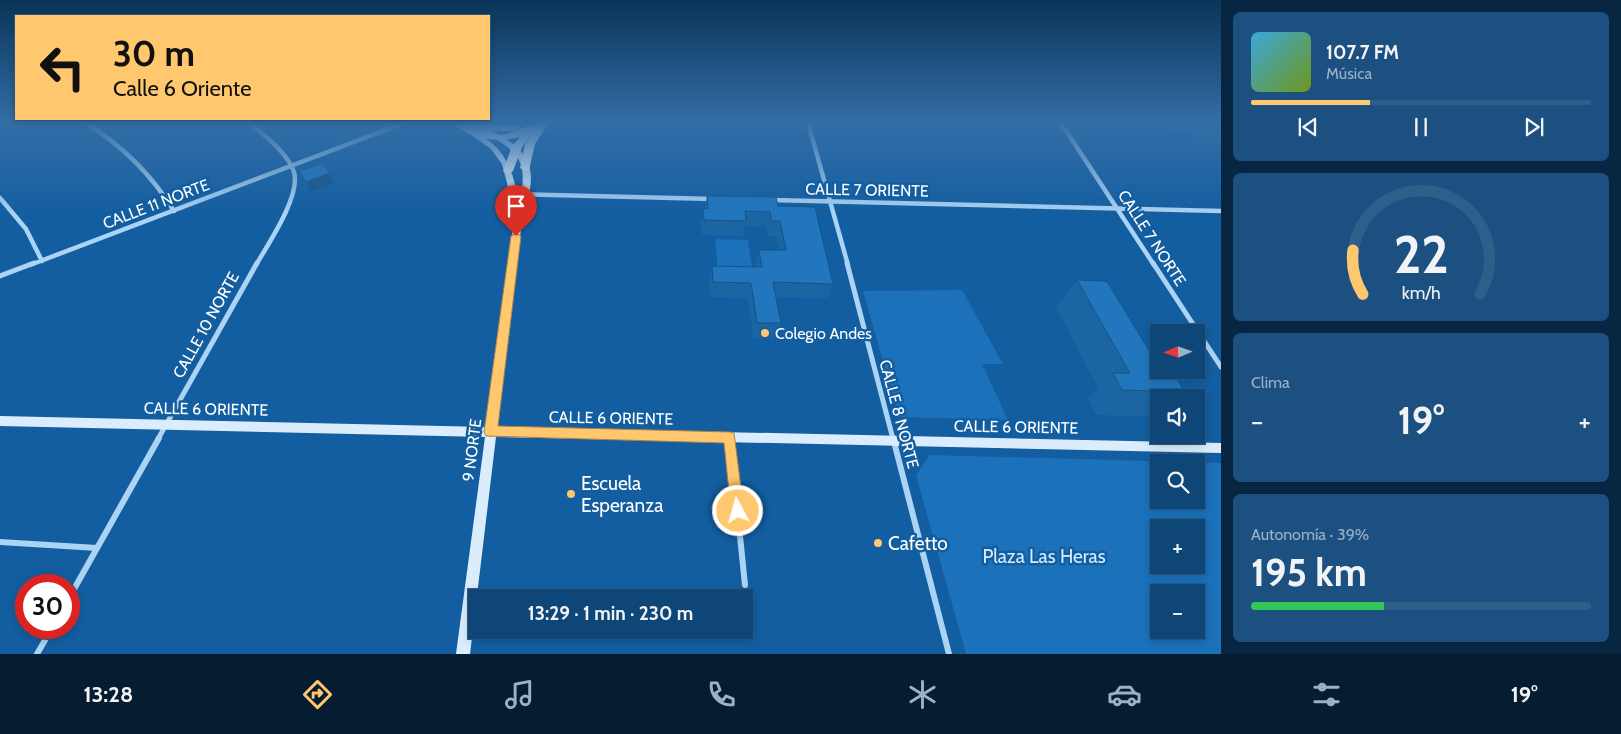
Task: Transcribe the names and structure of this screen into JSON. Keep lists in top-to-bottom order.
{
  "streets": {
    "main road": ["CALLE 6 ORIENTE", "9 NORTE"],
    "street": [
      "CALLE 7 ORIENTE",
      "CALLE 11 NORTE",
      "CALLE 7 NORTE",
      "CALLE 10 NORTE",
      "CALLE 8 NORTE"
    ]
  },
  "crossings": [
    ["CALLE 7 ORIENTE", "CALLE 7 NORTE"],
    ["CALLE 7 ORIENTE", "CALLE 8 NORTE"],
    ["CALLE 11 NORTE", "CALLE 10 NORTE"],
    ["CALLE 10 NORTE", "CALLE 6 ORIENTE"],
    ["CALLE 6 ORIENTE", "CALLE 8 NORTE"],
    ["CALLE 6 ORIENTE", "9 NORTE"]
  ],
  "parks": ["Plaza Las Heras"],
  "places": ["Colegio Andes", "Escuela Esperanza", "Cafetto"],
  "north": "left",
  "page": {
    "turn": ["30 m", "Calle 6 Oriente"],
    "song": ["107.7 FM", "Música"],
    "map_buttons": ["+", "−"],
    "tile": [
      "Clima",
      ["Autonomía · 39%", "195 km"]
    ],
    "heat": ["−", "19°", "+"],
    "limit": "30",
    "trip": "13:29 · 1 min · 230 m",
    "tabs": ["13:28", "19°"],
    "gauge": ["22", "km/h"]
  }
}
